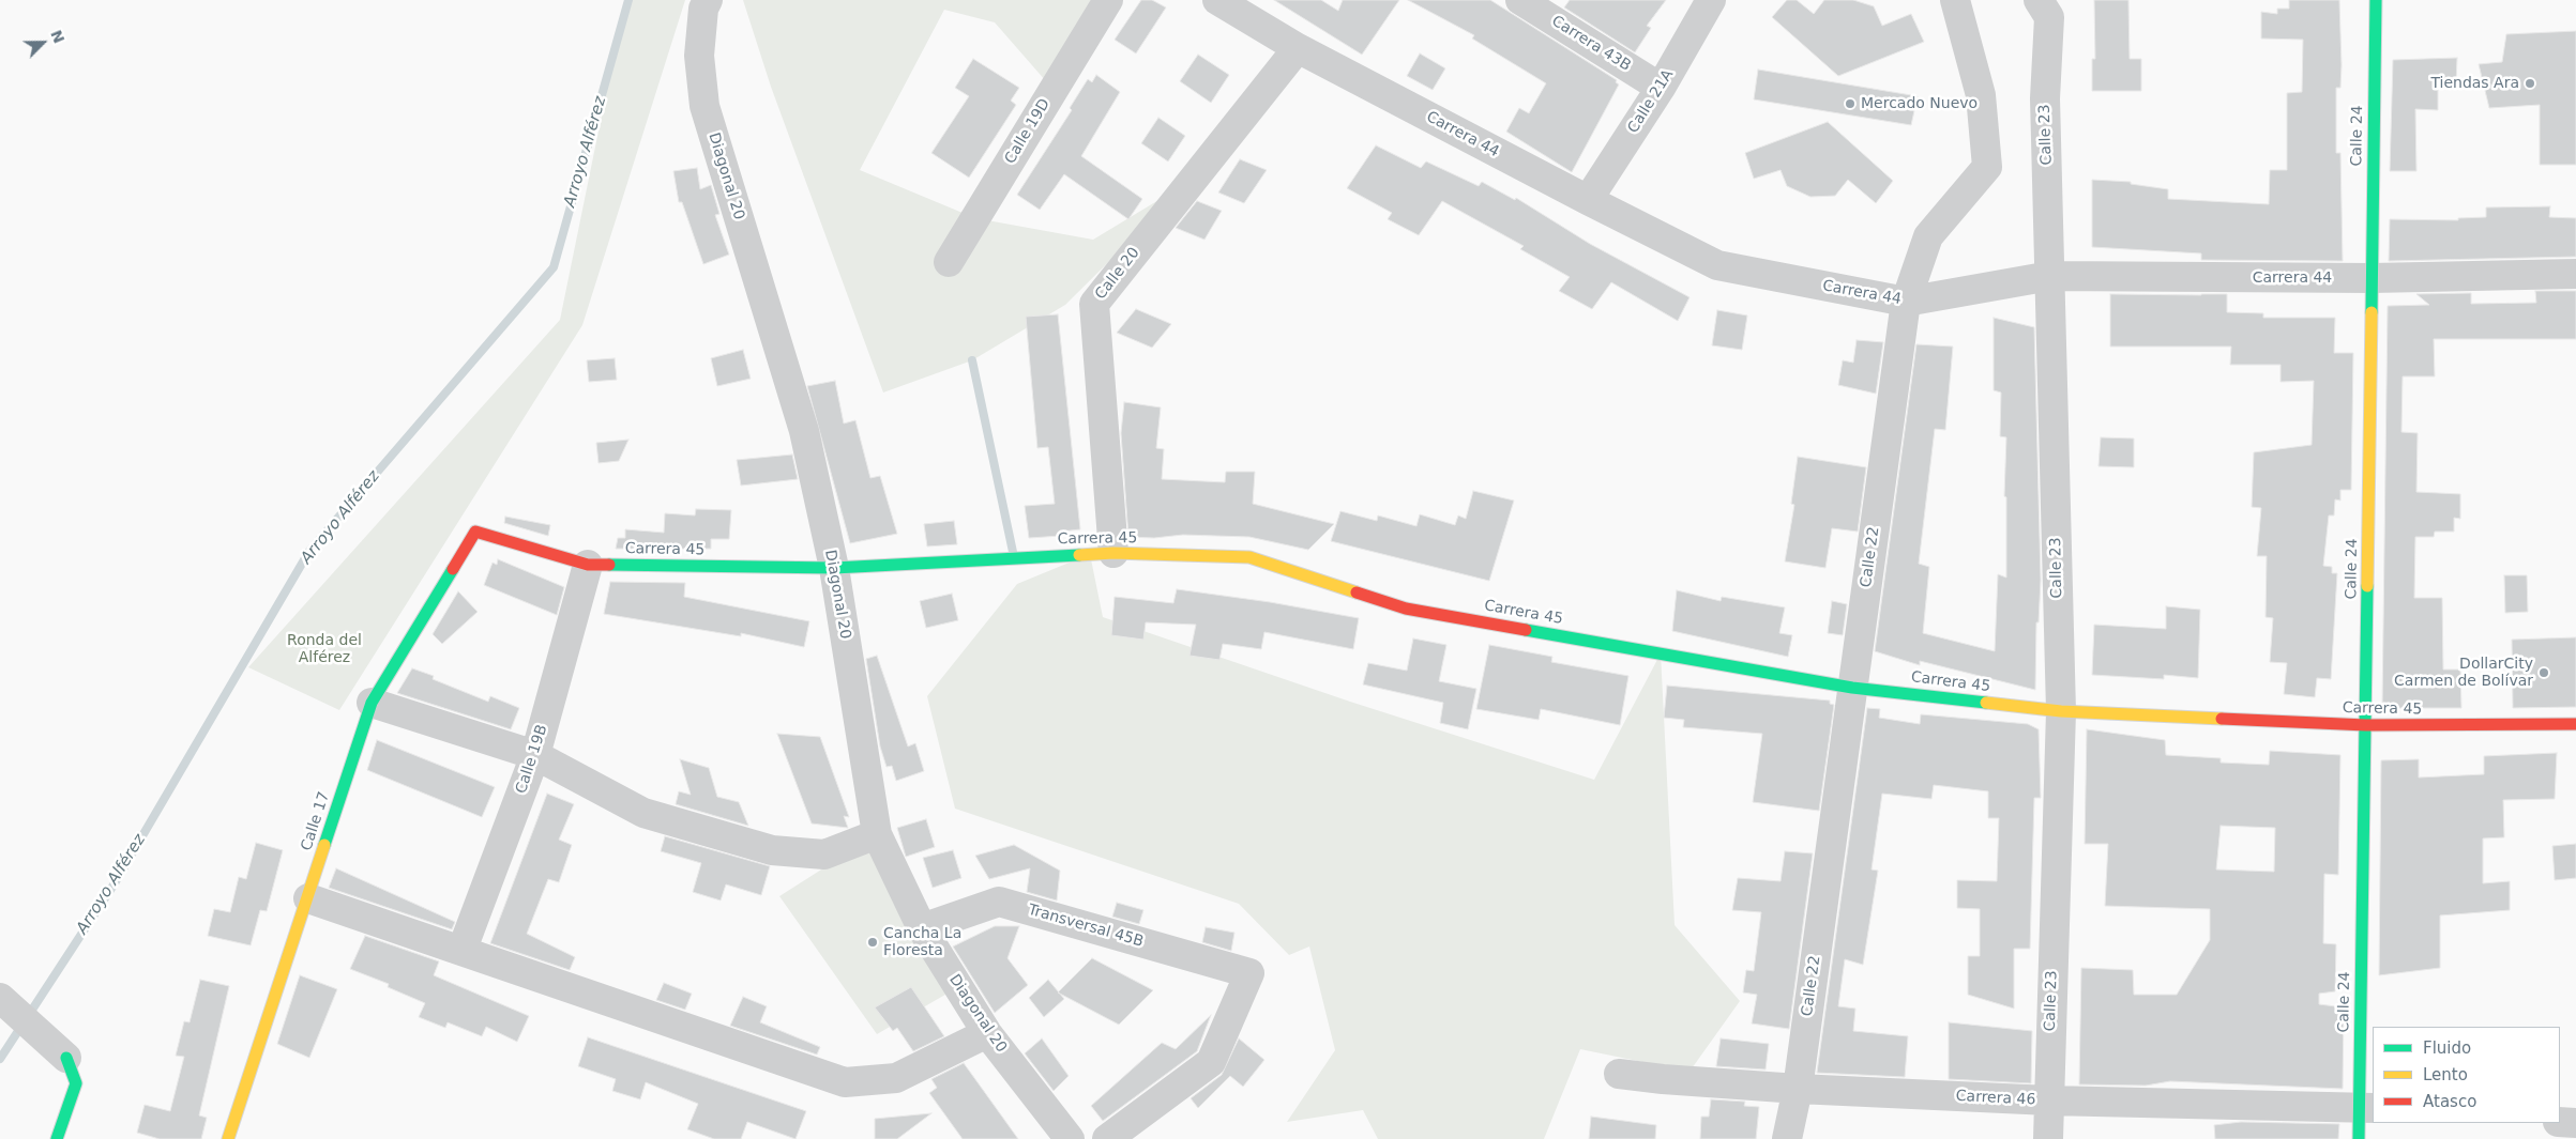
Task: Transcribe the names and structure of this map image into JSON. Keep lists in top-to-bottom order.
{
  "streets": {
    "street": [
      "Carrera 43B",
      "Calle 21A",
      "Calle 19D",
      "Carrera 44",
      "Calle 23",
      "Calle 24",
      "Diagonal 20",
      "Calle 20",
      "Carrera 45",
      "Calle 22",
      "Calle 19B",
      "Calle 17",
      "Transversal 45B",
      "Carrera 46"
    ]
  },
  "crossings": [
    ["Carrera 43B", "Calle 21A"],
    ["Calle 21A", "Carrera 44"],
    ["Carrera 44", "Calle 23"],
    ["Carrera 44", "Calle 24"],
    ["Carrera 44", "Calle 20"],
    ["Carrera 44", "Calle 22"],
    ["Calle 23", "Carrera 45"],
    ["Calle 23", "Carrera 46"],
    ["Calle 24", "Carrera 45"],
    ["Calle 24", "Carrera 46"],
    ["Diagonal 20", "Carrera 45"],
    ["Diagonal 20", "Transversal 45B"],
    ["Calle 20", "Carrera 45"],
    ["Carrera 45", "Calle 22"],
    ["Carrera 45", "Calle 19B"],
    ["Carrera 45", "Calle 17"],
    ["Calle 22", "Carrera 46"]
  ],
  "water": ["Arroyo Alférez"],
  "parks": ["Ronda del Alférez"],
  "places": [
    "Tiendas Ara",
    "Mercado Nuevo",
    "DollarCity Carmen de Bolívar",
    "Cancha La Floresta"
  ],
  "legend": ["Fluido", "Lento", "Atasco"],
  "north": "top right"
}
